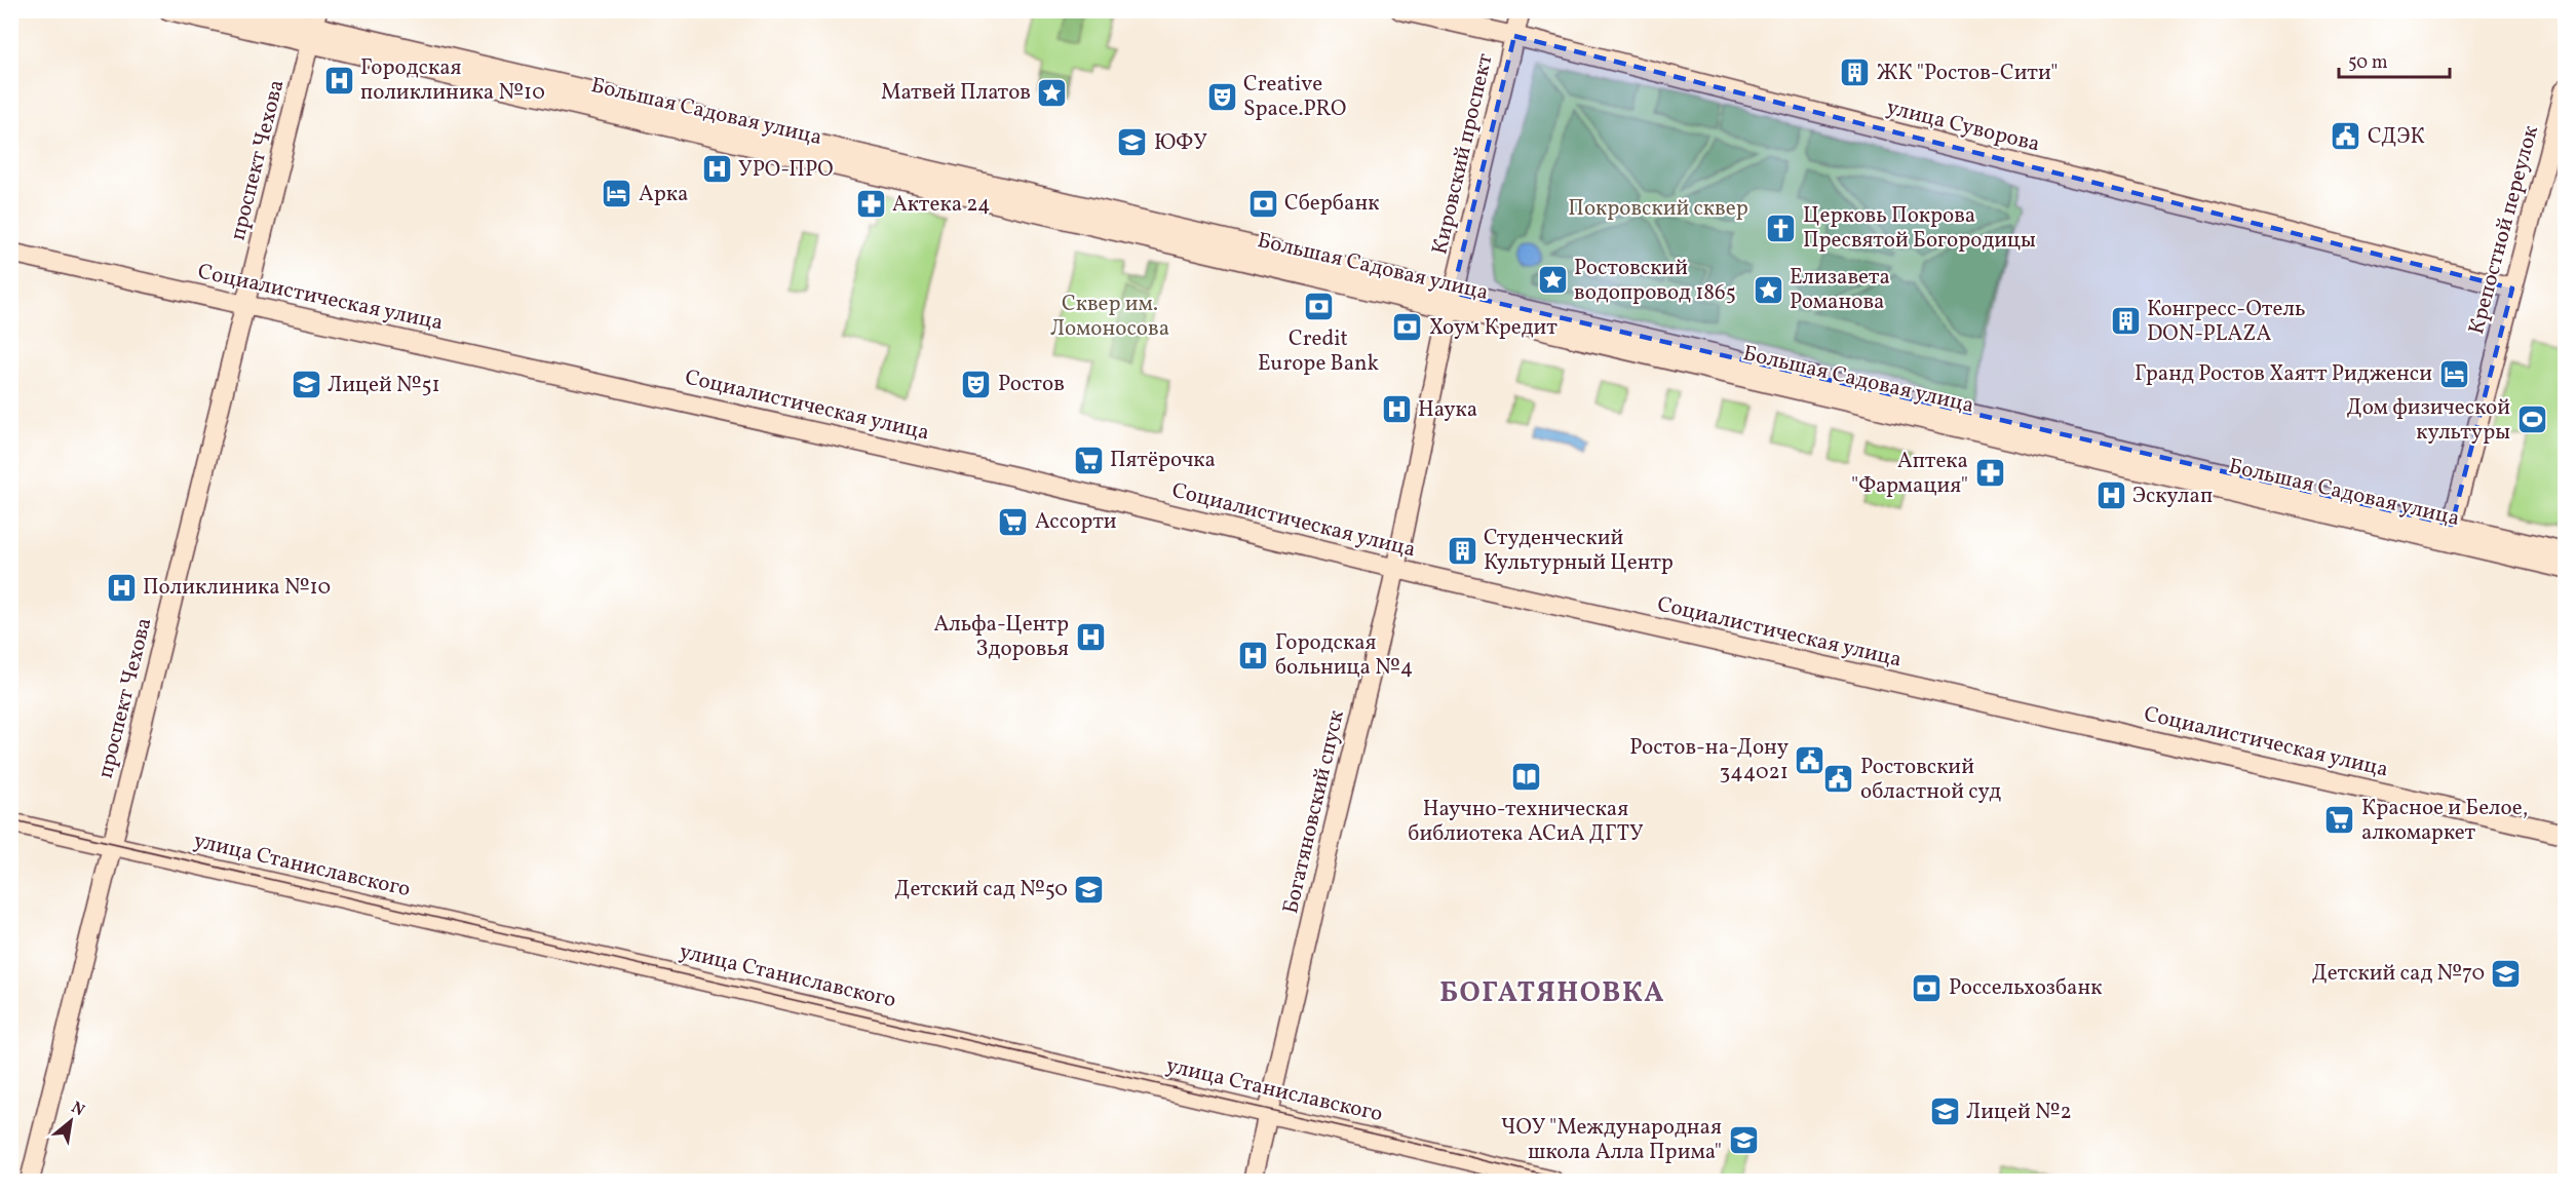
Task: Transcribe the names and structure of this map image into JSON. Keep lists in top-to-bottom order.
{
  "streets": {
    "street": [
      "Большая Садовая улица",
      "улица Суворова",
      "Кировский проспект",
      "проспект Чехова",
      "Крепостной переулок",
      "Социалистическая улица",
      "Богатяновский спуск",
      "улица Станиславского"
    ]
  },
  "crossings": [
    ["Большая Садовая улица", "Кировский проспект"],
    ["Большая Садовая улица", "проспект Чехова"],
    ["Большая Садовая улица", "Крепостной переулок"],
    ["Большая Садовая улица", "Богатяновский спуск"],
    ["улица Суворова", "Кировский проспект"],
    ["улица Суворова", "Крепостной переулок"],
    ["Кировский проспект", "Богатяновский спуск"],
    ["проспект Чехова", "Социалистическая улица"],
    ["проспект Чехова", "улица Станиславского"],
    ["Социалистическая улица", "Богатяновский спуск"],
    ["Богатяновский спуск", "улица Станиславского"]
  ],
  "districts": ["БОГАТЯНОВКА"],
  "parks": ["Покровский сквер", "Сквер им. Ломоносова"],
  "places": {
    "building": ["ЖК \"Ростов-Сити\"", "Конгресс-Отель DON-PLAZA", "Студенческий Культурный Центр"],
    "hospital": [
      "Городская поликлиника №10",
      "УРО-ПРО",
      "Наука",
      "Эскулап",
      "Поликлиника №10",
      "Альфа-Центр Здоровья",
      "Городская больница №4"
    ],
    "place": ["Матвей Платов", "Ростовский водопровод 1865", "Елизавета Романова"],
    "theatre": ["Creative Space.PRO", "Ростов"],
    "public building": ["СДЭК", "Ростов-на-Дону 344021", "Ростовский областной суд"],
    "school or university": [
      "ЮФУ",
      "Лицей №51",
      "Детский сад №50",
      "Детский сад №70",
      "Лицей №2",
      "ЧОУ \"Международная школа Алла Прима\""
    ],
    "hotel": ["Арка", "Гранд Ростов Хаятт Ридженси"],
    "bank": [
      "Сбербанк",
      "Credit Europe Bank",
      "Хоум Кредит",
      "Россельхозбанк"
    ],
    "pharmacy": ["Актека 24", "Аптека \"Фармация\""],
    "church": ["Церковь Покрова Пресвятой Богородицы"],
    "sports": ["Дом физической культуры"],
    "supermarket": ["Пятёрочка", "Ассорти", "Красное и Белое, алкомаркет"],
    "library": ["Научно-техническая библиотека АСиА ДГТУ"]
  },
  "scale_bar": "50 m",
  "north": "top right"
}
